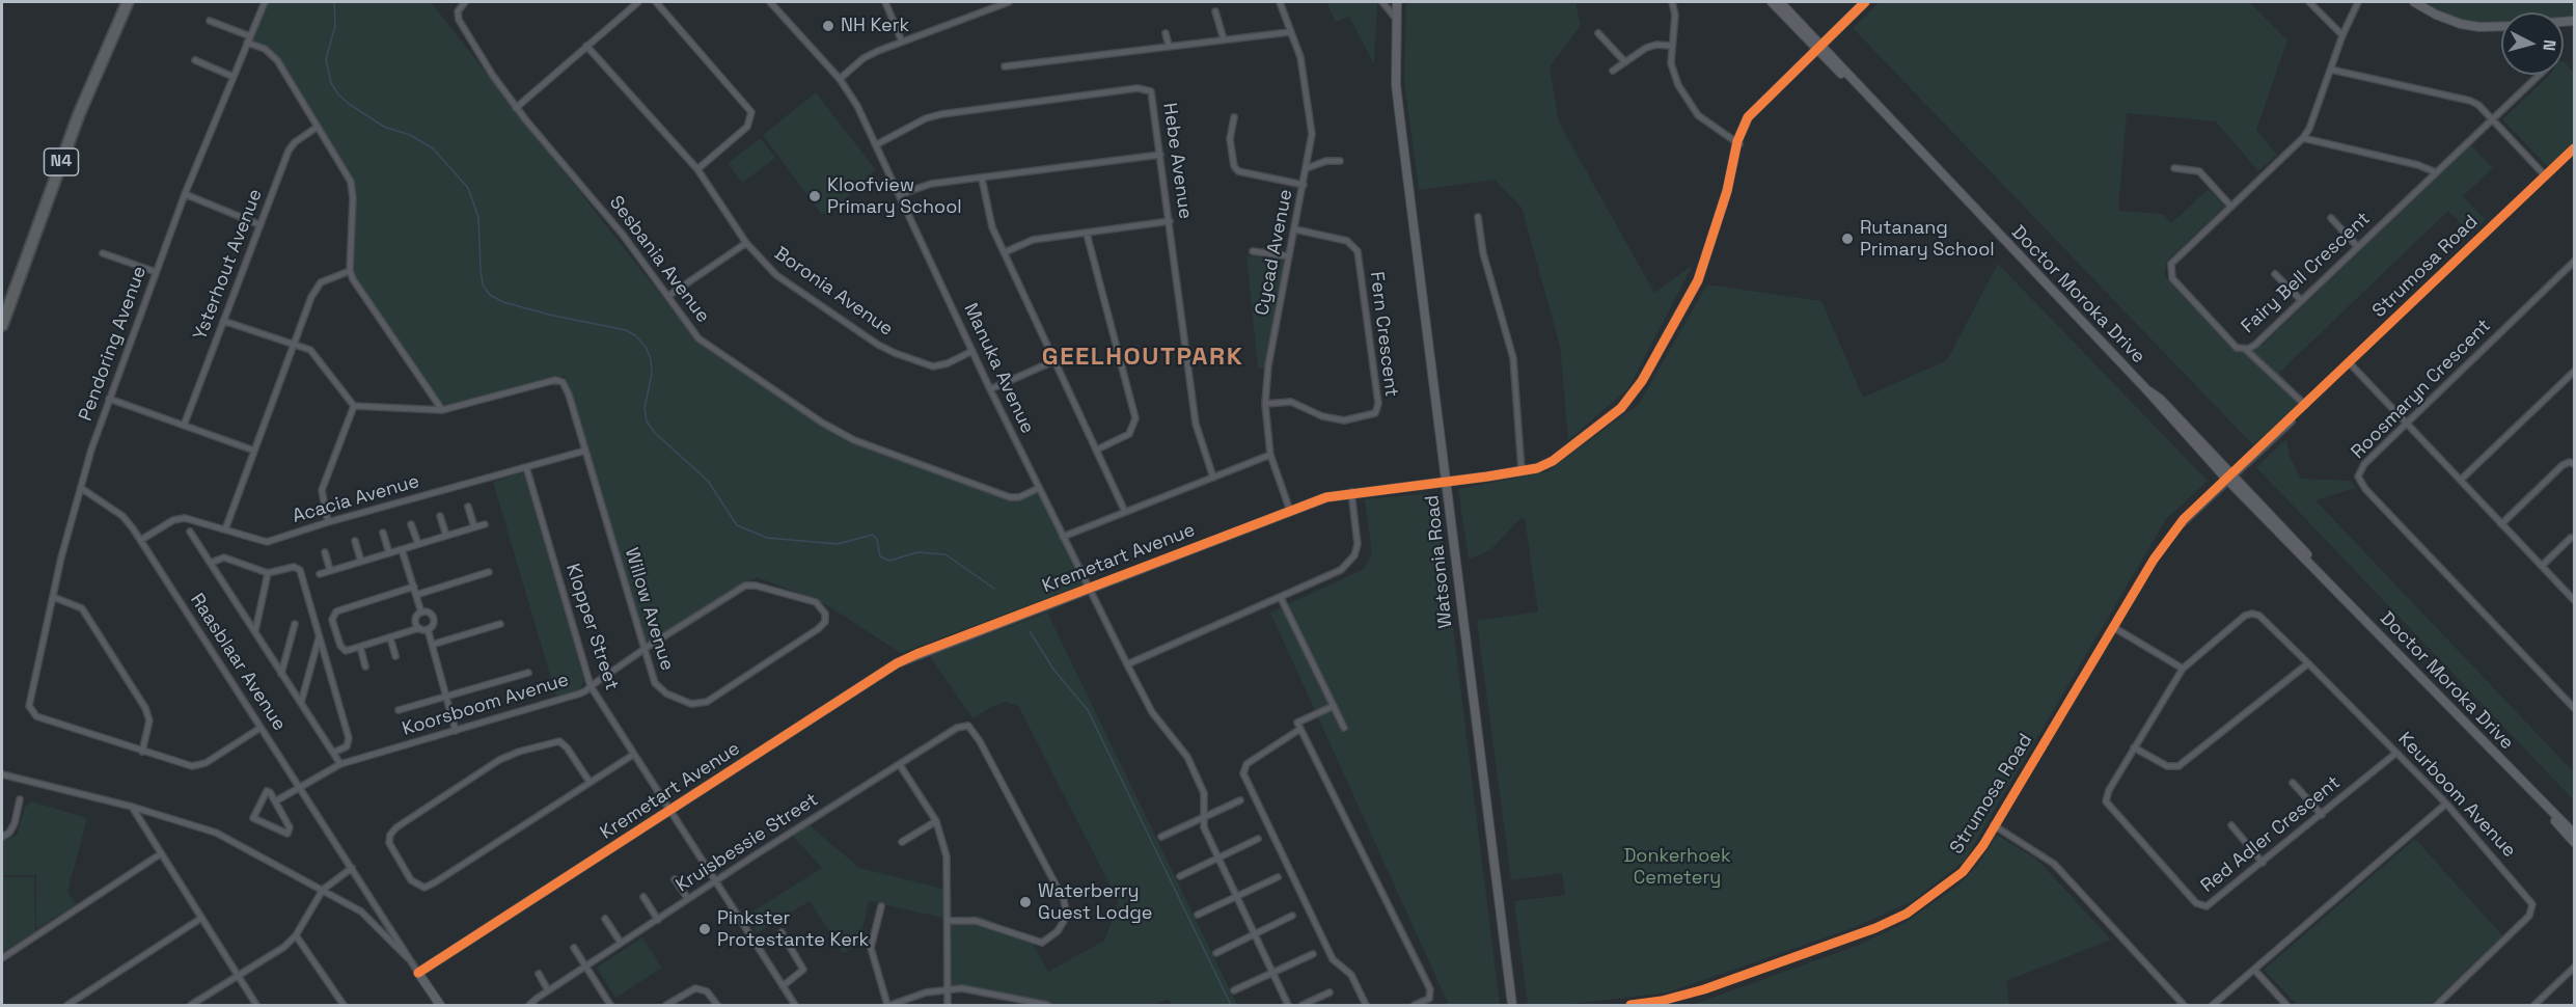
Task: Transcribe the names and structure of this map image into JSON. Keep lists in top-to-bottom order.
{
  "streets": {
    "highway": ["N4"],
    "main road": ["Doctor Moroka Drive", "Kremetart Avenue", "Watsonia Road"],
    "street": [
      "Hebe Avenue",
      "Cycad Avenue",
      "Sesbania Avenue",
      "Ysterhout Avenue",
      "Strumosa Road",
      "Fairy Bell Crescent",
      "Boronia Avenue",
      "Fern Crescent",
      "Pendoring Avenue",
      "Manuka Avenue",
      "Roosmaryn Crescent",
      "Acacia Avenue",
      "Willow Avenue",
      "Klopper Street",
      "Raasblaar Avenue",
      "Koorsboom Avenue",
      "Keurboom Avenue",
      "Red Adler Crescent",
      "Kruisbessie Street"
    ]
  },
  "crossings": [
    ["Hebe Avenue", "Manuka Avenue"],
    ["Cycad Avenue", "Fern Crescent"],
    ["Cycad Avenue", "Kremetart Avenue"],
    ["Sesbania Avenue", "Manuka Avenue"],
    ["Strumosa Road", "Doctor Moroka Drive"],
    ["Boronia Avenue", "Manuka Avenue"],
    ["Doctor Moroka Drive", "Kremetart Avenue"],
    ["Pendoring Avenue", "Raasblaar Avenue"],
    ["Manuka Avenue", "Kremetart Avenue"],
    ["Acacia Avenue", "Willow Avenue"],
    ["Acacia Avenue", "Klopper Street"],
    ["Acacia Avenue", "Raasblaar Avenue"],
    ["Kremetart Avenue", "Watsonia Road"],
    ["Kremetart Avenue", "Klopper Street"],
    ["Kremetart Avenue", "Raasblaar Avenue"],
    ["Willow Avenue", "Koorsboom Avenue"],
    ["Klopper Street", "Koorsboom Avenue"],
    ["Klopper Street", "Kruisbessie Street"],
    ["Raasblaar Avenue", "Koorsboom Avenue"],
    ["Keurboom Avenue", "Red Adler Crescent"]
  ],
  "districts": ["GEELHOUTPARK"],
  "parks": ["Donkerhoek Cemetery"],
  "places": [
    "NH Kerk",
    "Kloofview Primary School",
    "Rutanang Primary School",
    "Waterberry Guest Lodge",
    "Pinkster Protestante Kerk"
  ],
  "north": "right"
}
